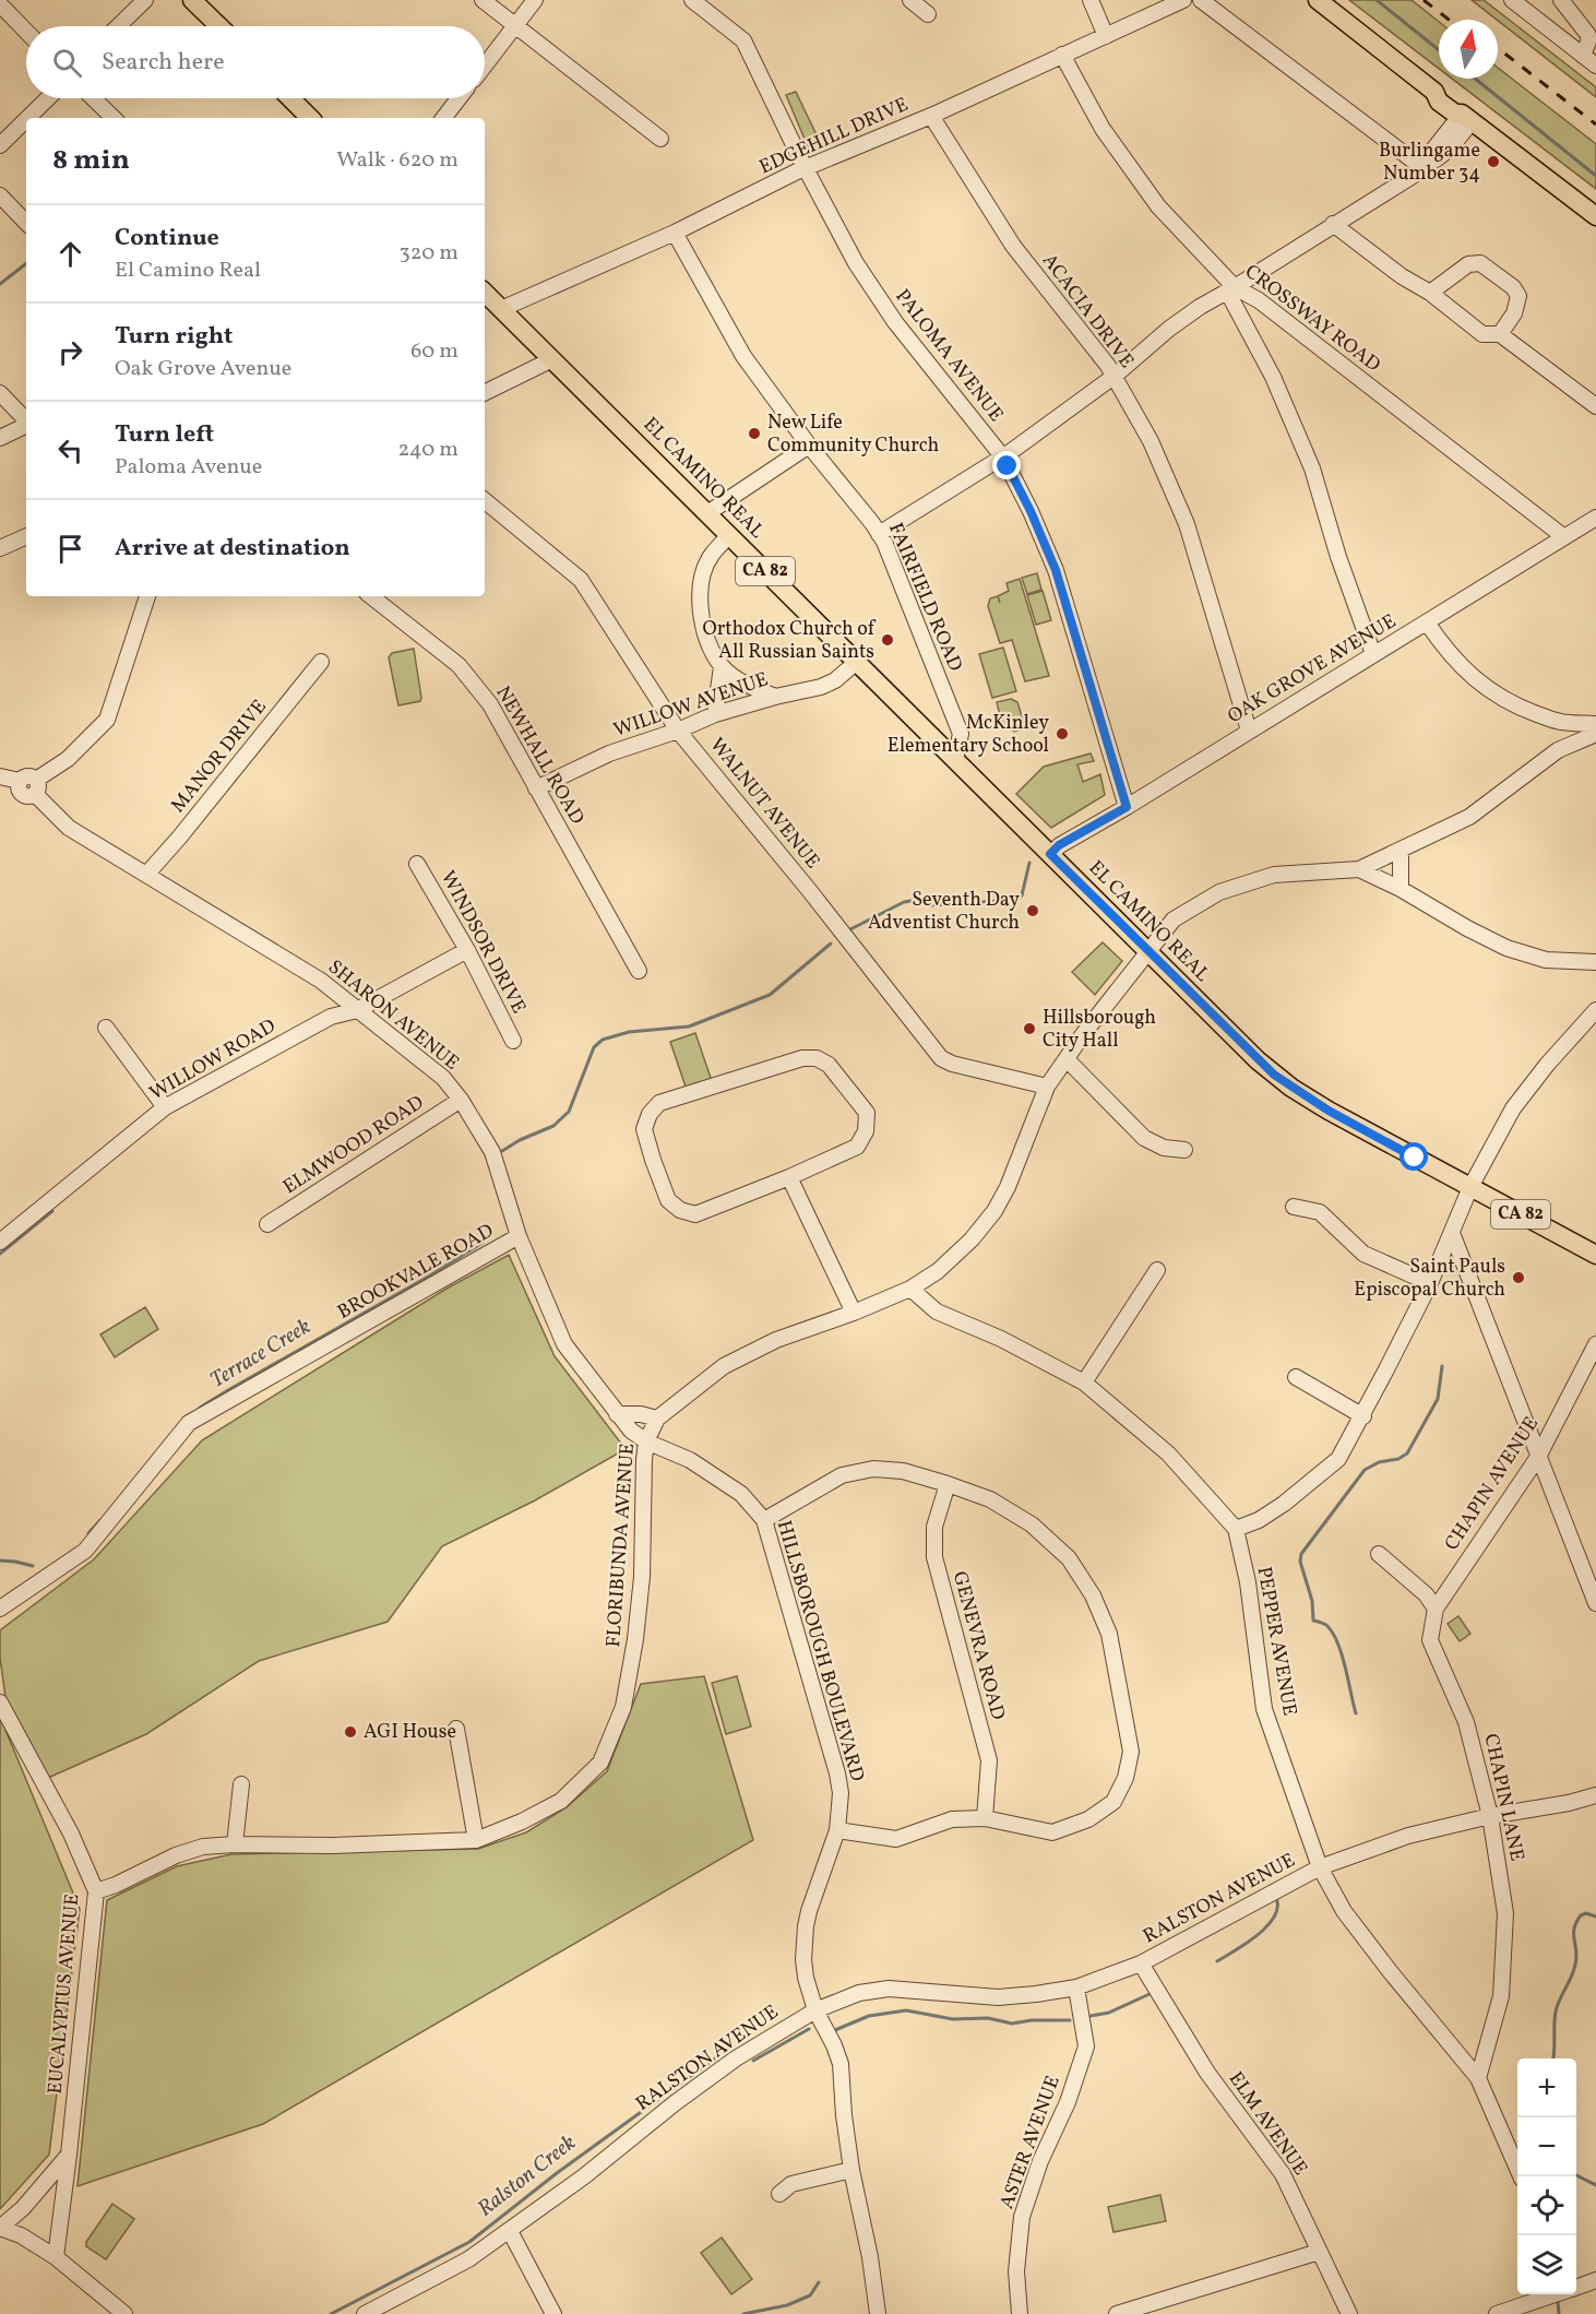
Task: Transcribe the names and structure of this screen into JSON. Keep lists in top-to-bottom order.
{
  "streets": {
    "main road": ["EL CAMINO REAL", "CA 82"],
    "street": [
      "EDGEHILL DRIVE",
      "ACACIA DRIVE",
      "CROSSWAY ROAD",
      "PALOMA AVENUE",
      "FAIRFIELD ROAD",
      "OAK GROVE AVENUE",
      "WILLOW AVENUE",
      "NEWHALL ROAD",
      "MANOR DRIVE",
      "WALNUT AVENUE",
      "WINDSOR DRIVE",
      "SHARON AVENUE",
      "WILLOW ROAD",
      "ELMWOOD ROAD",
      "BROOKVALE ROAD",
      "CHAPIN AVENUE",
      "FLORIBUNDA AVENUE",
      "PEPPER AVENUE",
      "GENEVRA ROAD",
      "HILLSBOROUGH BOULEVARD",
      "CHAPIN LANE",
      "RALSTON AVENUE",
      "EUCALYPTUS AVENUE",
      "ELM AVENUE",
      "ASTER AVENUE"
    ]
  },
  "crossings": [
    ["EDGEHILL DRIVE", "ACACIA DRIVE"],
    ["EDGEHILL DRIVE", "CROSSWAY ROAD"],
    ["EDGEHILL DRIVE", "PALOMA AVENUE"],
    ["EDGEHILL DRIVE", "EL CAMINO REAL"],
    ["EDGEHILL DRIVE", "FAIRFIELD ROAD"],
    ["ACACIA DRIVE", "OAK GROVE AVENUE"],
    ["CROSSWAY ROAD", "OAK GROVE AVENUE"],
    ["PALOMA AVENUE", "OAK GROVE AVENUE"],
    ["EL CAMINO REAL", "FAIRFIELD ROAD"],
    ["EL CAMINO REAL", "OAK GROVE AVENUE"],
    ["EL CAMINO REAL", "WILLOW AVENUE"],
    ["EL CAMINO REAL", "FLORIBUNDA AVENUE"],
    ["WILLOW AVENUE", "NEWHALL ROAD"],
    ["WILLOW AVENUE", "WALNUT AVENUE"],
    ["MANOR DRIVE", "SHARON AVENUE"],
    ["WALNUT AVENUE", "FLORIBUNDA AVENUE"],
    ["WINDSOR DRIVE", "WILLOW ROAD"],
    ["SHARON AVENUE", "WILLOW ROAD"],
    ["SHARON AVENUE", "ELMWOOD ROAD"],
    ["SHARON AVENUE", "BROOKVALE ROAD"],
    ["SHARON AVENUE", "FLORIBUNDA AVENUE"],
    ["SHARON AVENUE", "HILLSBOROUGH BOULEVARD"],
    ["CHAPIN AVENUE", "CHAPIN LANE"],
    ["FLORIBUNDA AVENUE", "PEPPER AVENUE"],
    ["FLORIBUNDA AVENUE", "HILLSBOROUGH BOULEVARD"],
    ["FLORIBUNDA AVENUE", "EUCALYPTUS AVENUE"],
    ["PEPPER AVENUE", "CHAPIN LANE"],
    ["PEPPER AVENUE", "RALSTON AVENUE"],
    ["HILLSBOROUGH BOULEVARD", "RALSTON AVENUE"],
    ["CHAPIN LANE", "RALSTON AVENUE"],
    ["RALSTON AVENUE", "ELM AVENUE"],
    ["RALSTON AVENUE", "ASTER AVENUE"]
  ],
  "water": ["Terrace Creek", "Ralston Creek"],
  "places": [
    "Burlingame Number 34",
    "New Life Community Church",
    "Orthodox Church of All Russian Saints",
    "McKinley Elementary School",
    "Seventh Day Adventist Church",
    "Hillsborough City Hall",
    "Saint Pauls Episcopal Church",
    "AGI House"
  ],
  "north": "top",
  "page": {
    "search": "Search here",
    "heading": ["8 min", "Walk · 620 m"],
    "list": [
      ["Continue", "El Camino Real", "320 m"],
      ["Turn right", "Oak Grove Avenue", "60 m"],
      ["Turn left", "Paloma Avenue", "240 m"],
      "Arrive at destination"
    ],
    "map_buttons": ["+", "−"]
  }
}
